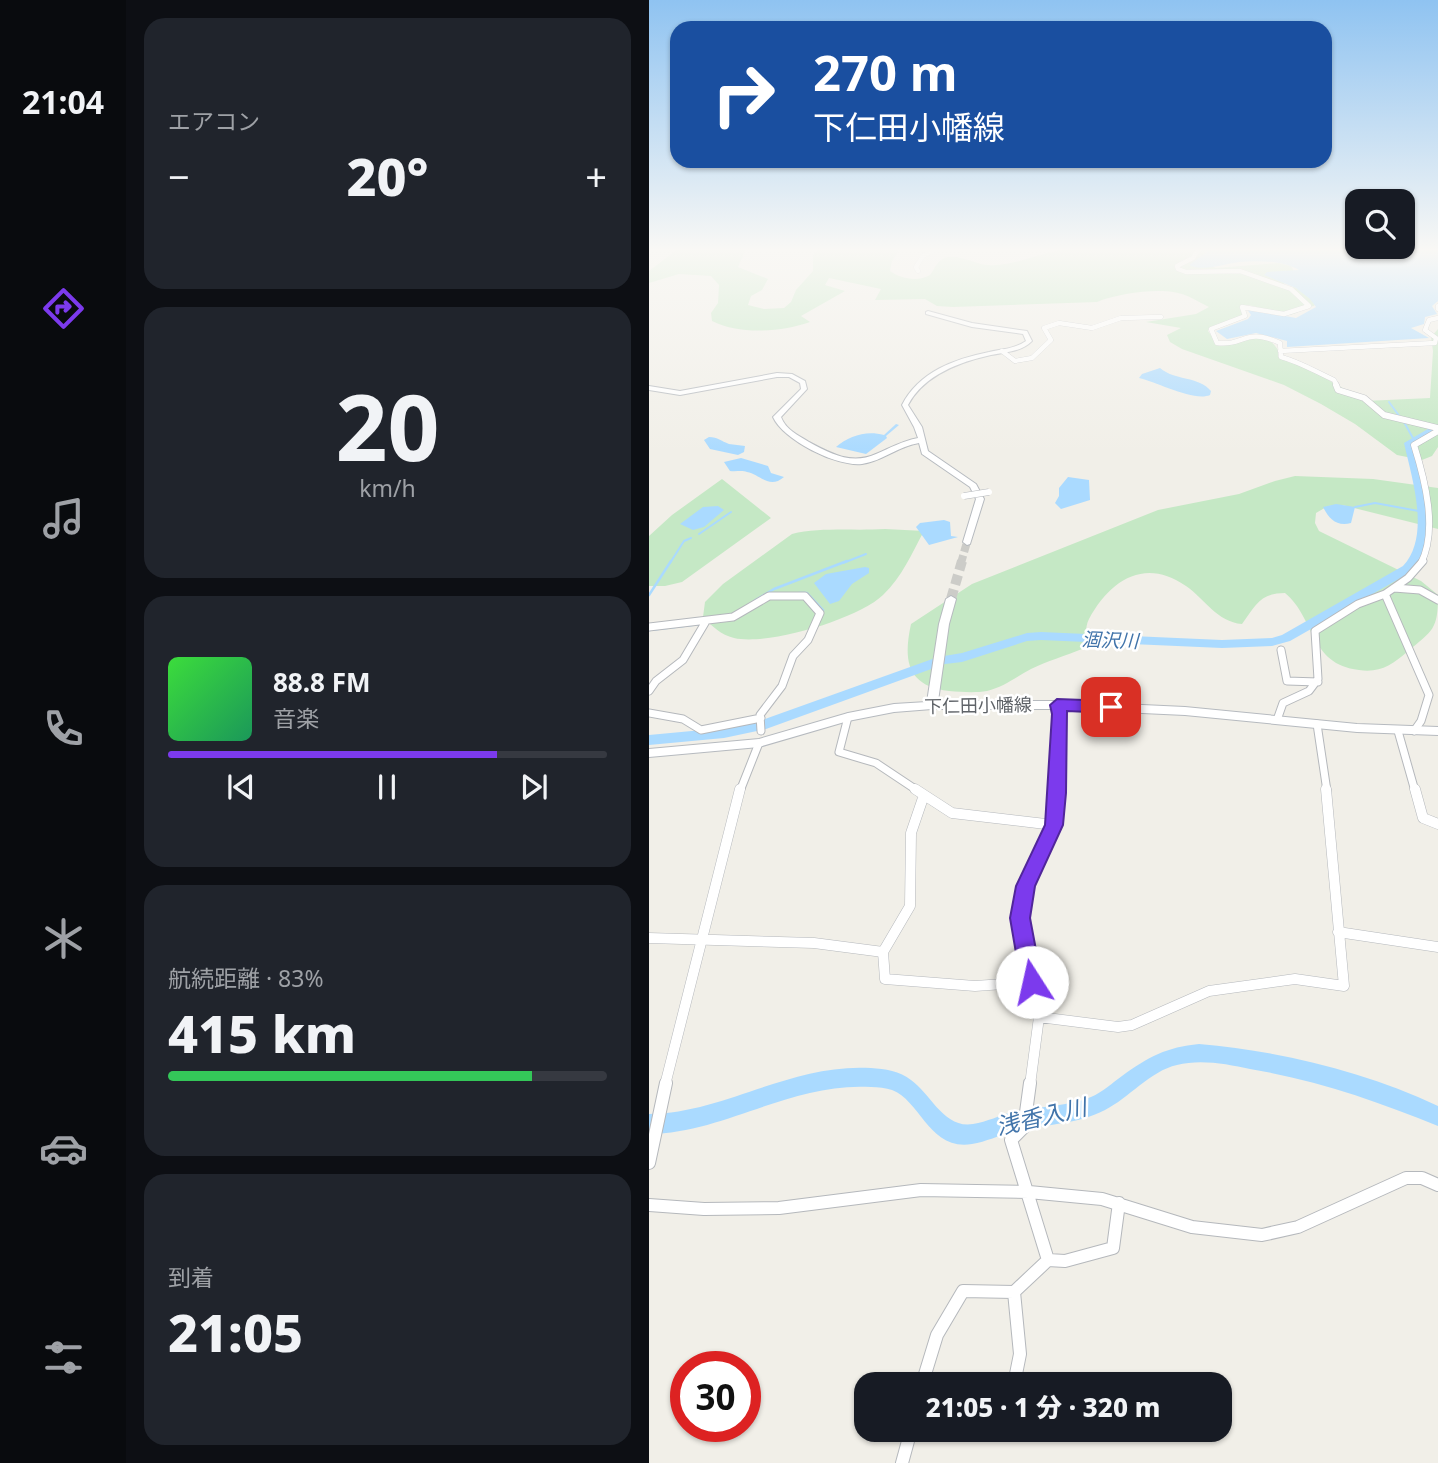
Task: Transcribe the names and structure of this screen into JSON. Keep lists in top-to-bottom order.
{
  "streets": {
    "street": ["下仁田小幡線"]
  },
  "water": ["涸沢川", "浅香入川"],
  "page": {
    "tabs": "21:04",
    "tile": [
      "エアコン",
      ["20", "km/h"],
      ["航続距離 · 83%", "415 km"],
      ["到着", "21:05"]
    ],
    "turn": ["270 m", "下仁田小幡線"],
    "heat": ["−", "20°", "+"],
    "song": ["88.8 FM", "音楽"],
    "limit": "30",
    "trip": "21:05 · 1 分 · 320 m"
  }
}
